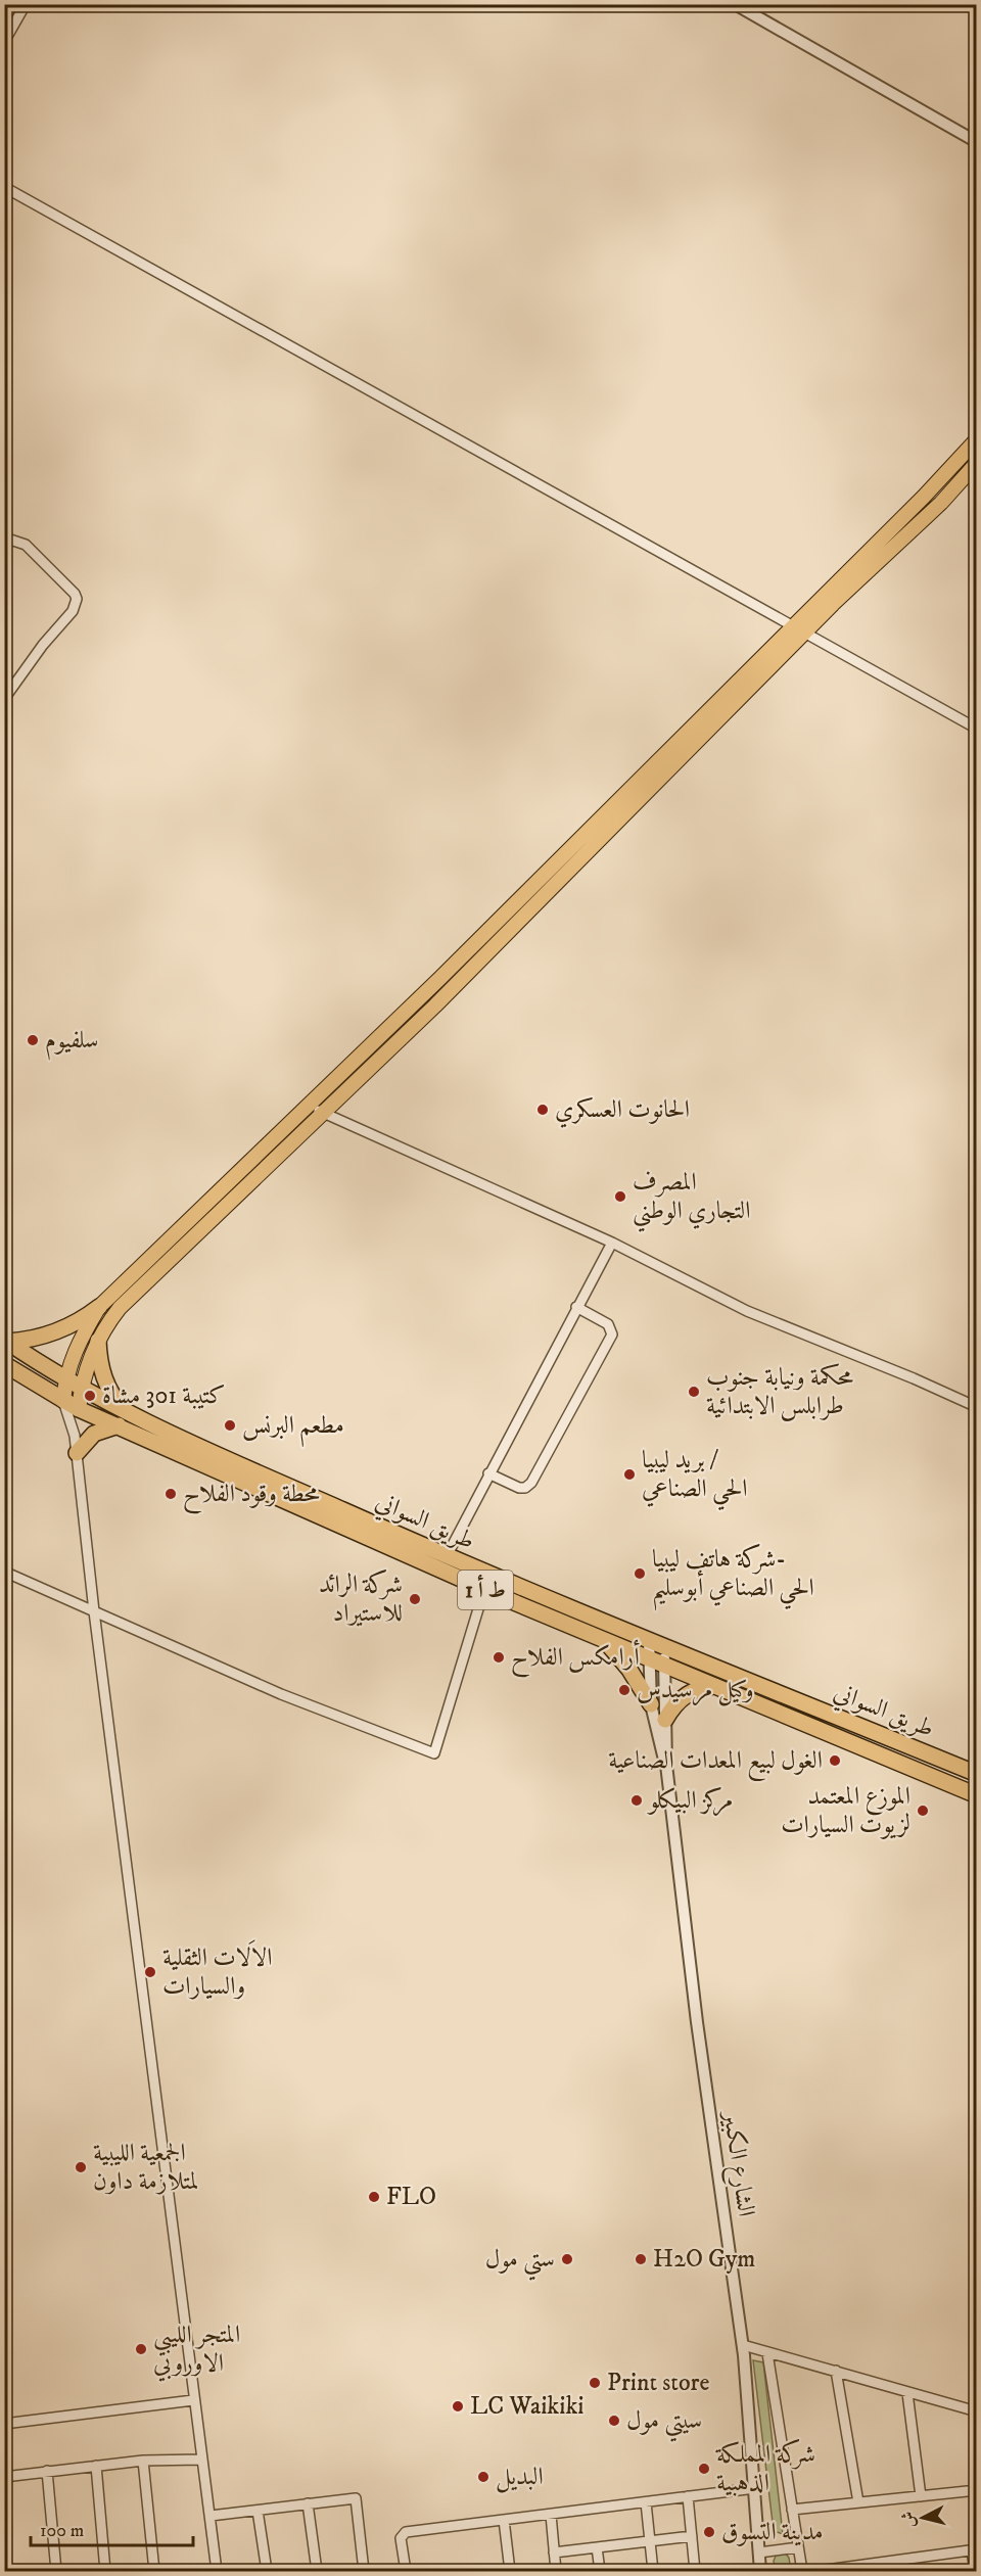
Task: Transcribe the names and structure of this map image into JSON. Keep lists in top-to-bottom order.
{
  "streets": {
    "highway": ["طريق السواني", "ط أ 1"],
    "street": ["الشارع الكبير"]
  },
  "crossings": [
    ["طريق السواني", "الشارع الكبير"]
  ],
  "places": [
    "سلفيوم",
    "الحانوت العسكري",
    "المصرف التجاري الوطني",
    "محكمة ونيابة جنوب طرابلس الابتدائية",
    "كتيبة 301 مشاة",
    "مطعم البرنس",
    "بريد ليبيا / الحي الصناعي",
    "محطة وقود الفلاح",
    "شركة هاتف ليبيا- الحي الصناعي أبوسليم",
    "شركة الرائد للاستيراد",
    "أرامكس الفلاح",
    "وكيل مرسيدس",
    "الغول لبيع المعدات الصناعية",
    "مركز البيكلو",
    "الموزع المعتمد لزيوت السيارات",
    "الاَلات الثقلية والسيارات",
    "الجمعية الليبية لمتلازمة داون",
    "FLO",
    "ستي مول",
    "H2O Gym",
    "المتجر الليبي الاوروبي",
    "Print store",
    "LC Waikiki",
    "سيتي مول",
    "شركة المملكة الذهبية",
    "البديل",
    "مدينة التسوق"
  ],
  "scale_bar": "100 m",
  "north": "left"
}
